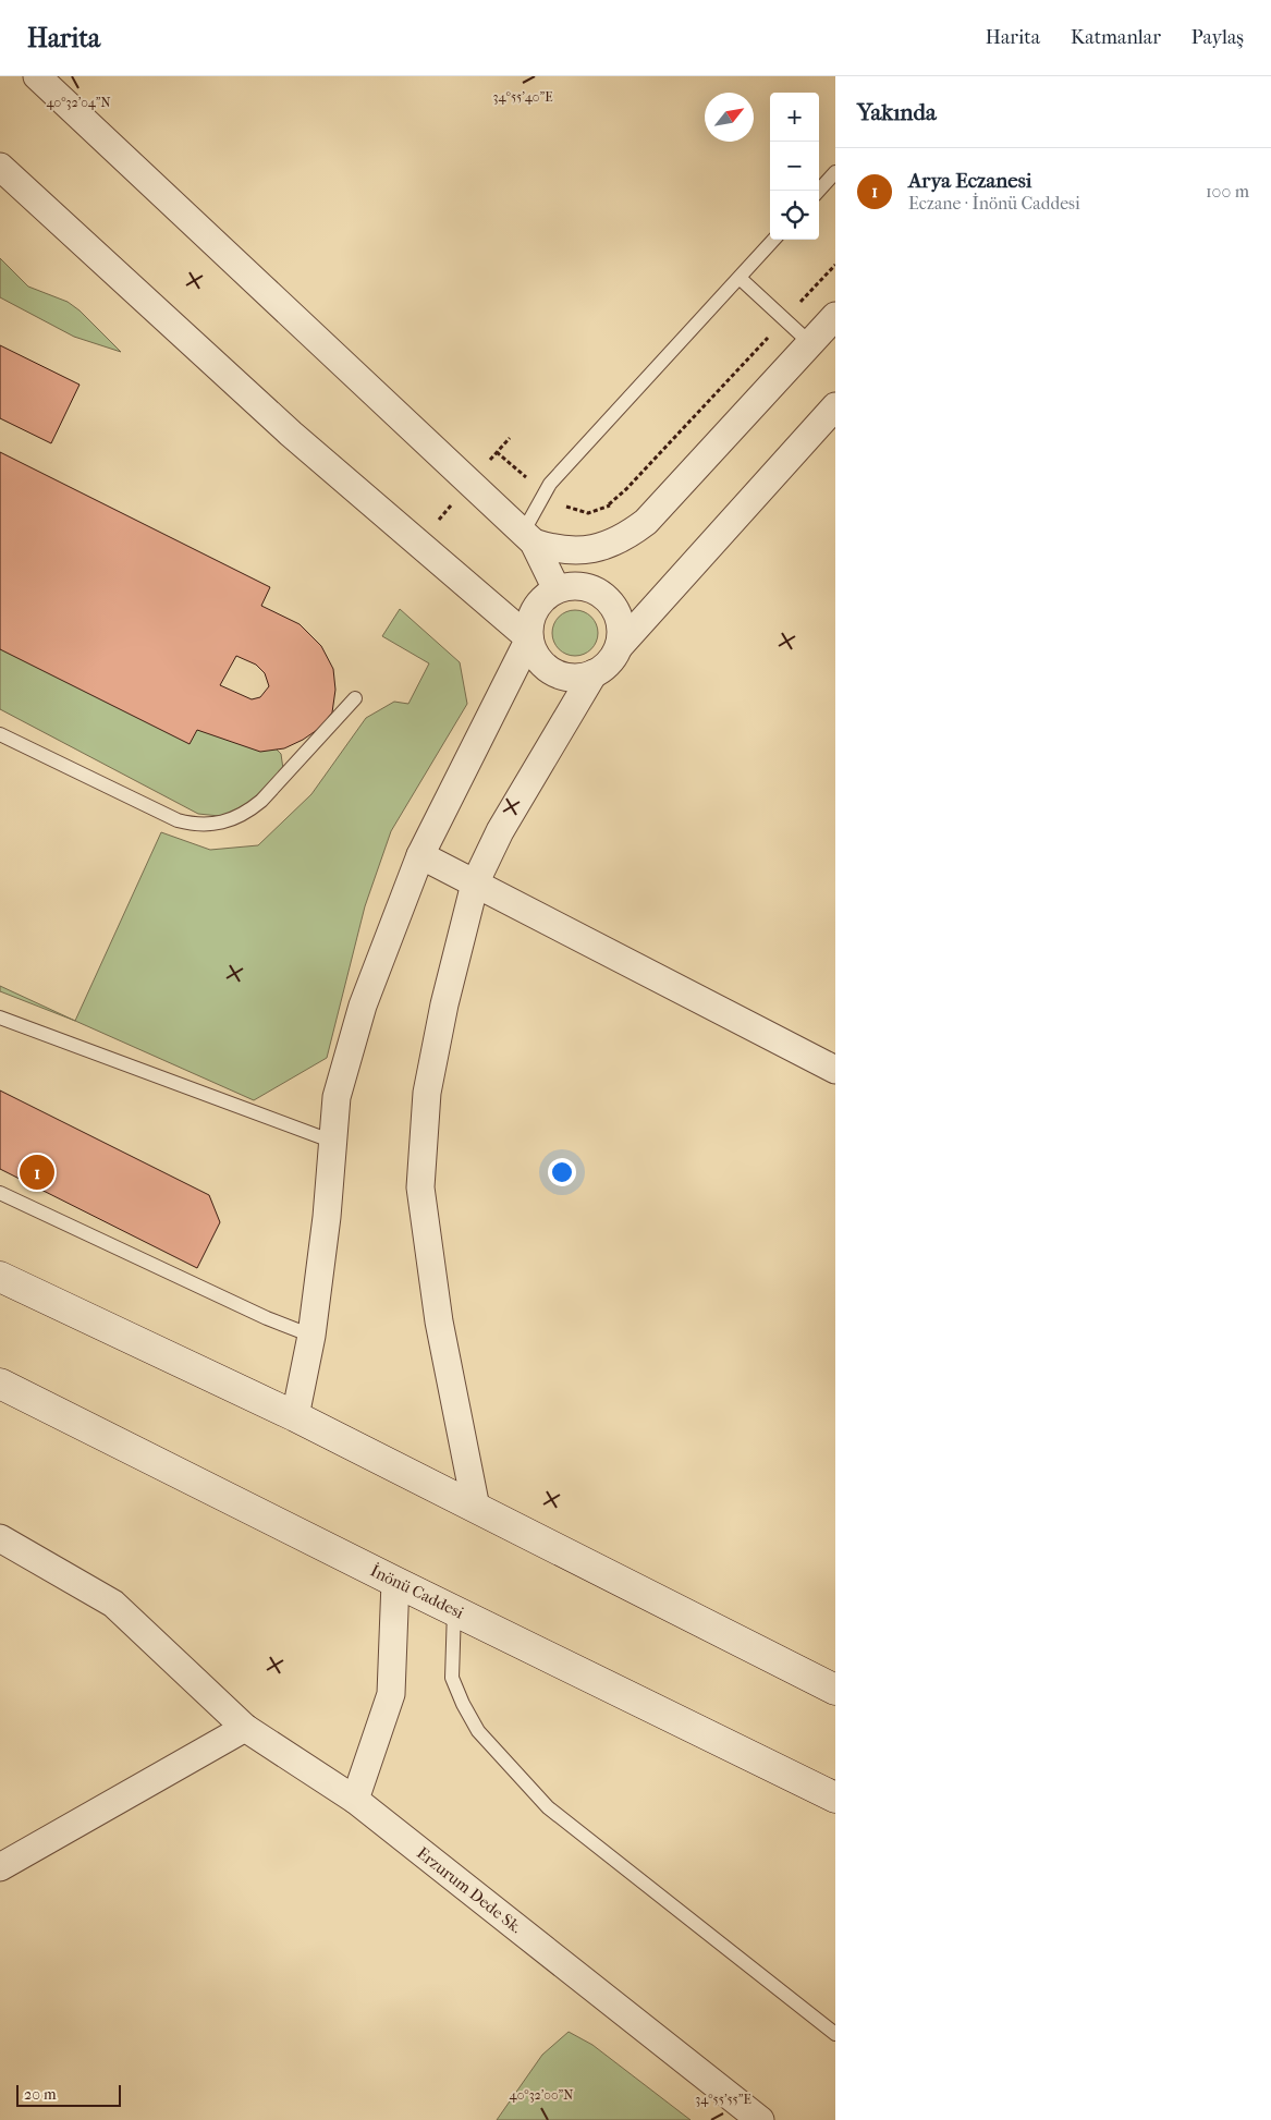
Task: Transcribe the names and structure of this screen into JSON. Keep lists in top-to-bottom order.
{
  "streets": {
    "main road": ["İnönü Caddesi"],
    "street": ["Erzurum Dede Sk."]
  },
  "scale_bar": "20 m",
  "north": "top right",
  "page": {
    "header": "Harita",
    "nav": ["Harita", "Katmanlar", "Paylaş"],
    "heading": "Yakında",
    "map_buttons": ["+", "−"],
    "list": [
      {
        "mark": "1",
        "name": "Arya Eczanesi",
        "note": "Eczane · İnönü Caddesi",
        "value": "100 m"
      }
    ],
    "pins": "1",
    "scale": "20 m"
  },
  "coordinates": [
    "34°55'40\"E",
    "40°32'04\"N",
    "40°32'00\"N",
    "34°55'55\"E"
  ]
}
